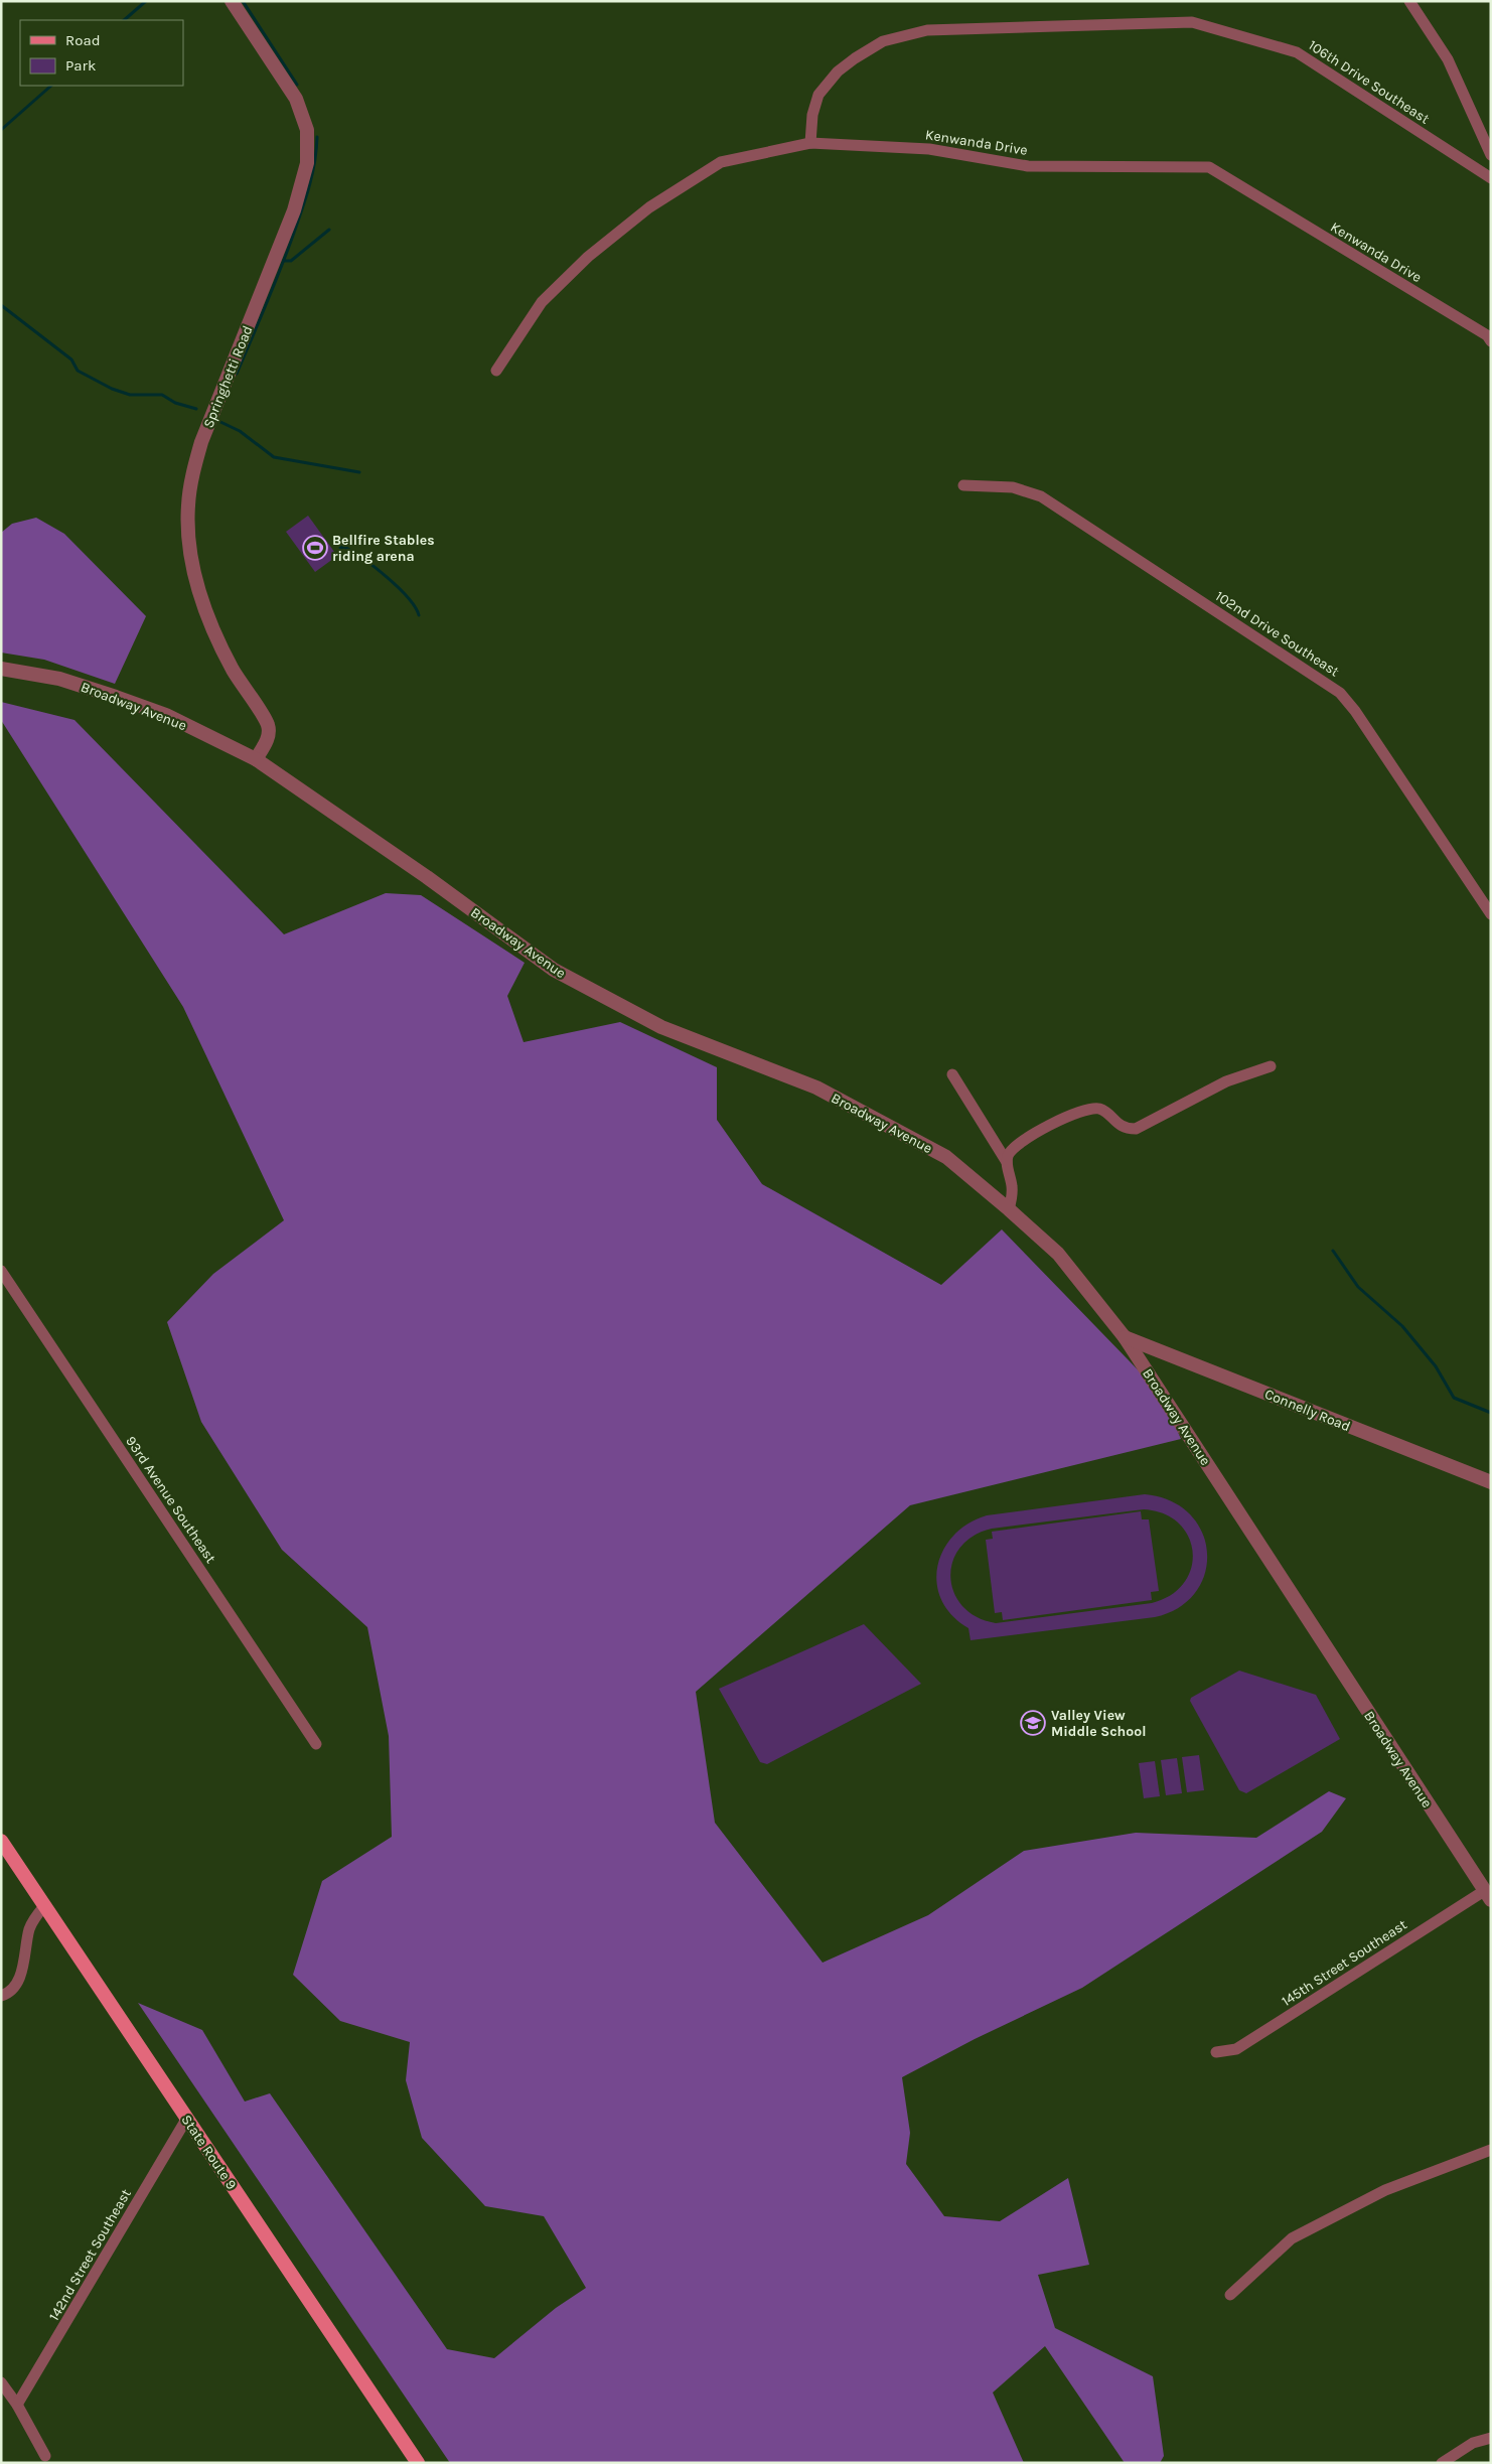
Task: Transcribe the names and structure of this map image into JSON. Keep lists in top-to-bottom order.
{
  "streets": {
    "main road": ["State Route 9"],
    "street": [
      "106th Drive Southeast",
      "Kenwanda Drive",
      "Springhetti Road",
      "102nd Drive Southeast",
      "Broadway Avenue",
      "Connelly Road",
      "93rd Avenue Southeast",
      "145th Street Southeast",
      "142nd Street Southeast"
    ]
  },
  "crossings": [
    ["106th Drive Southeast", "Kenwanda Drive"],
    ["Springhetti Road", "Broadway Avenue"],
    ["Broadway Avenue", "Connelly Road"],
    ["Broadway Avenue", "145th Street Southeast"],
    ["State Route 9", "142nd Street Southeast"]
  ],
  "places": {
    "sports": ["Bellfire Stables riding arena"],
    "school or university": ["Valley View Middle School"]
  },
  "legend": ["Road", "Park"]
}
